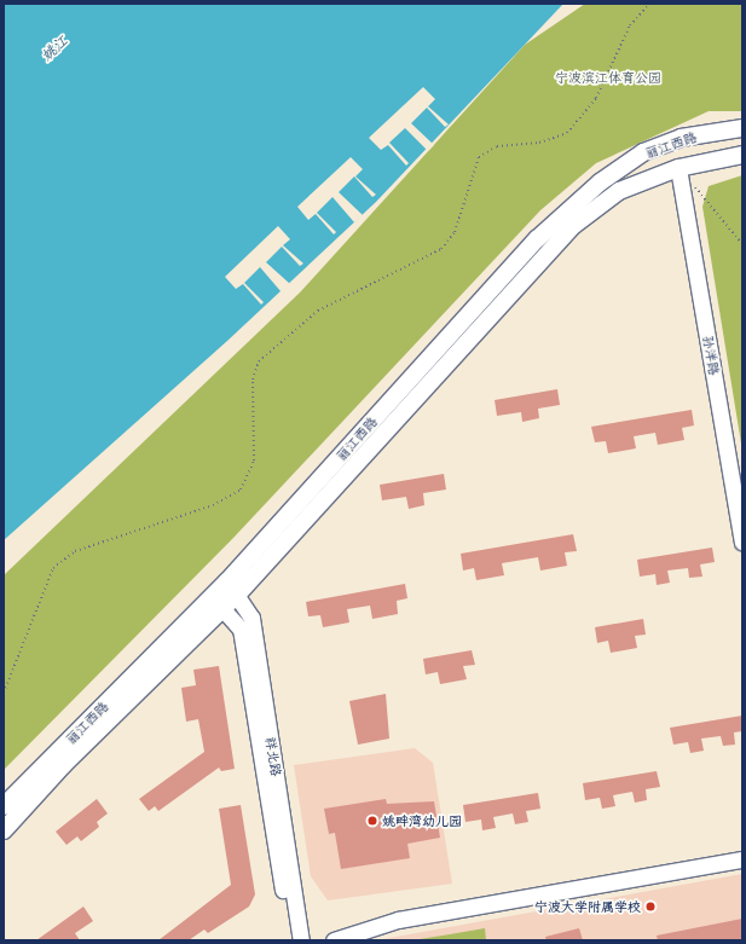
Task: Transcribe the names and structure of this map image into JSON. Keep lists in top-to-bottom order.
{
  "streets": {
    "main road": ["丽江西路"],
    "street": ["孙洋路", "祥北路"]
  },
  "crossings": [
    ["丽江西路", "孙洋路"],
    ["丽江西路", "祥北路"]
  ],
  "water": ["姚江"],
  "parks": ["宁波滨江体育公园"],
  "places": ["姚畔湾幼儿园", "宁波大学附属学校"]
}
